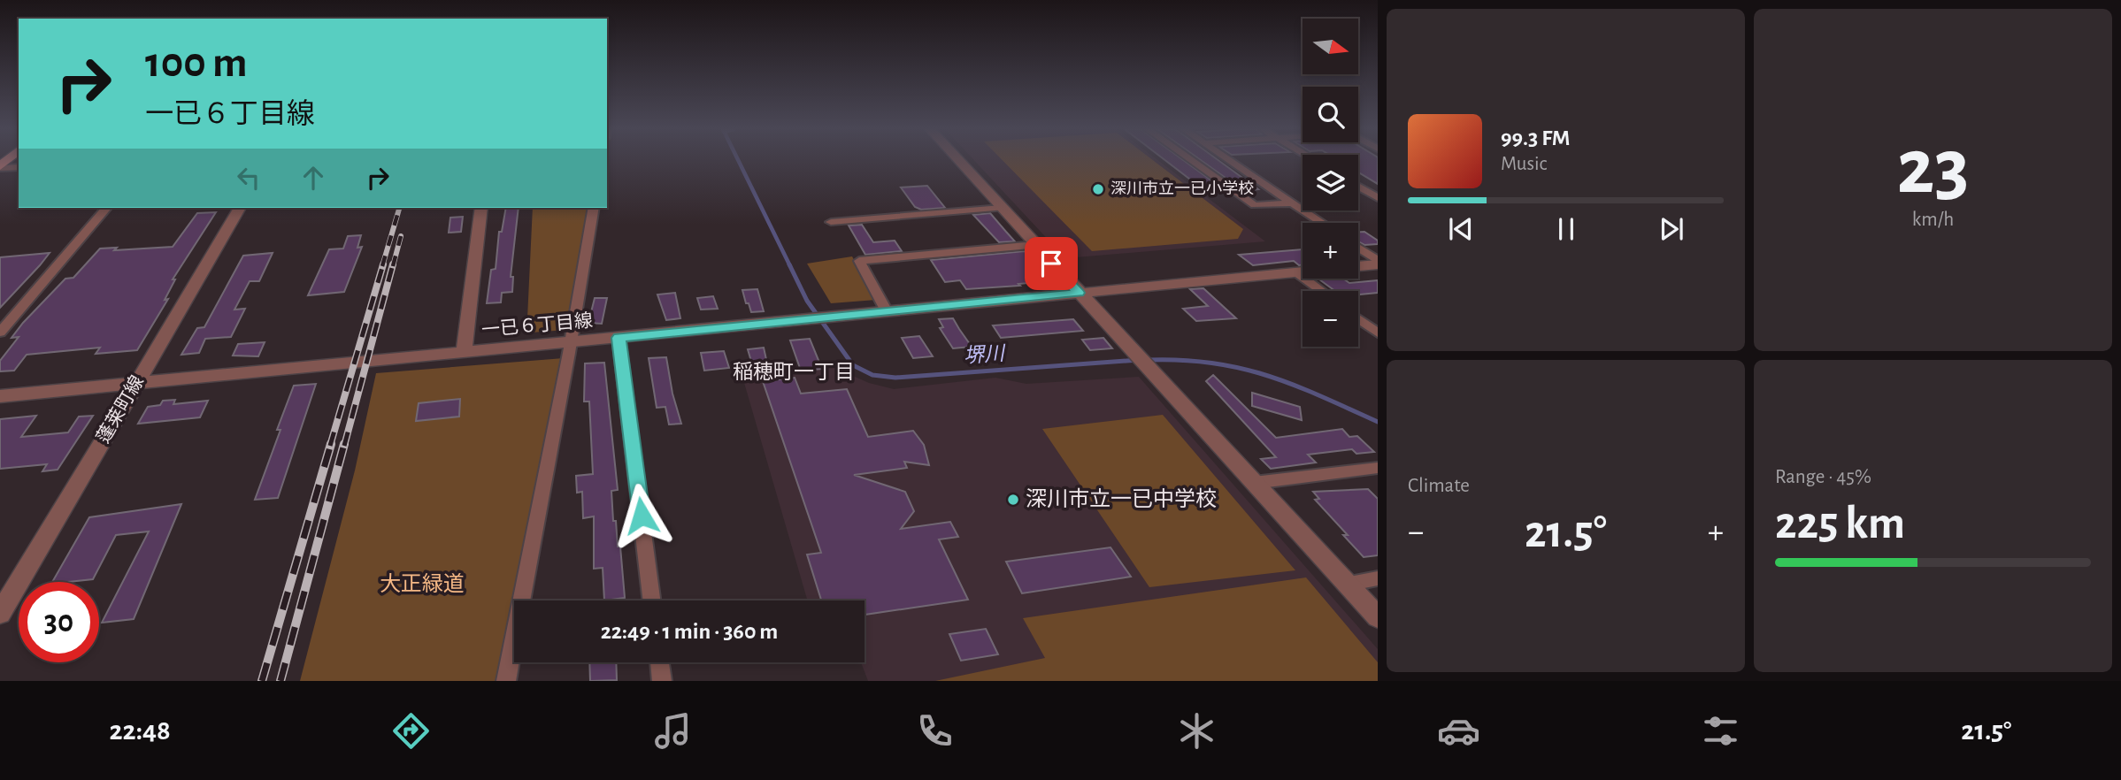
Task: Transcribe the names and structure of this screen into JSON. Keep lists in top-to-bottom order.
{
  "streets": {
    "street": ["一已６丁目線", "蓬莱町線"]
  },
  "crossings": [
    ["一已６丁目線", "蓬莱町線"]
  ],
  "districts": ["稲穂町一丁目"],
  "water": ["堺川"],
  "parks": ["大正緑道"],
  "places": ["深川市立一已小学校", "深川市立一已中学校"],
  "north": "right",
  "page": {
    "tile": [
      ["23", "km/h"],
      "Climate",
      ["Range · 45%", "225 km"]
    ],
    "map_buttons": ["+", "−"],
    "turn": ["100 m", "一已６丁目線"],
    "song": ["99.3 FM", "Music"],
    "heat": ["−", "21.5°", "+"],
    "limit": "30",
    "trip": "22:49 · 1 min · 360 m",
    "tabs": ["22:48", "21.5°"]
  }
}
